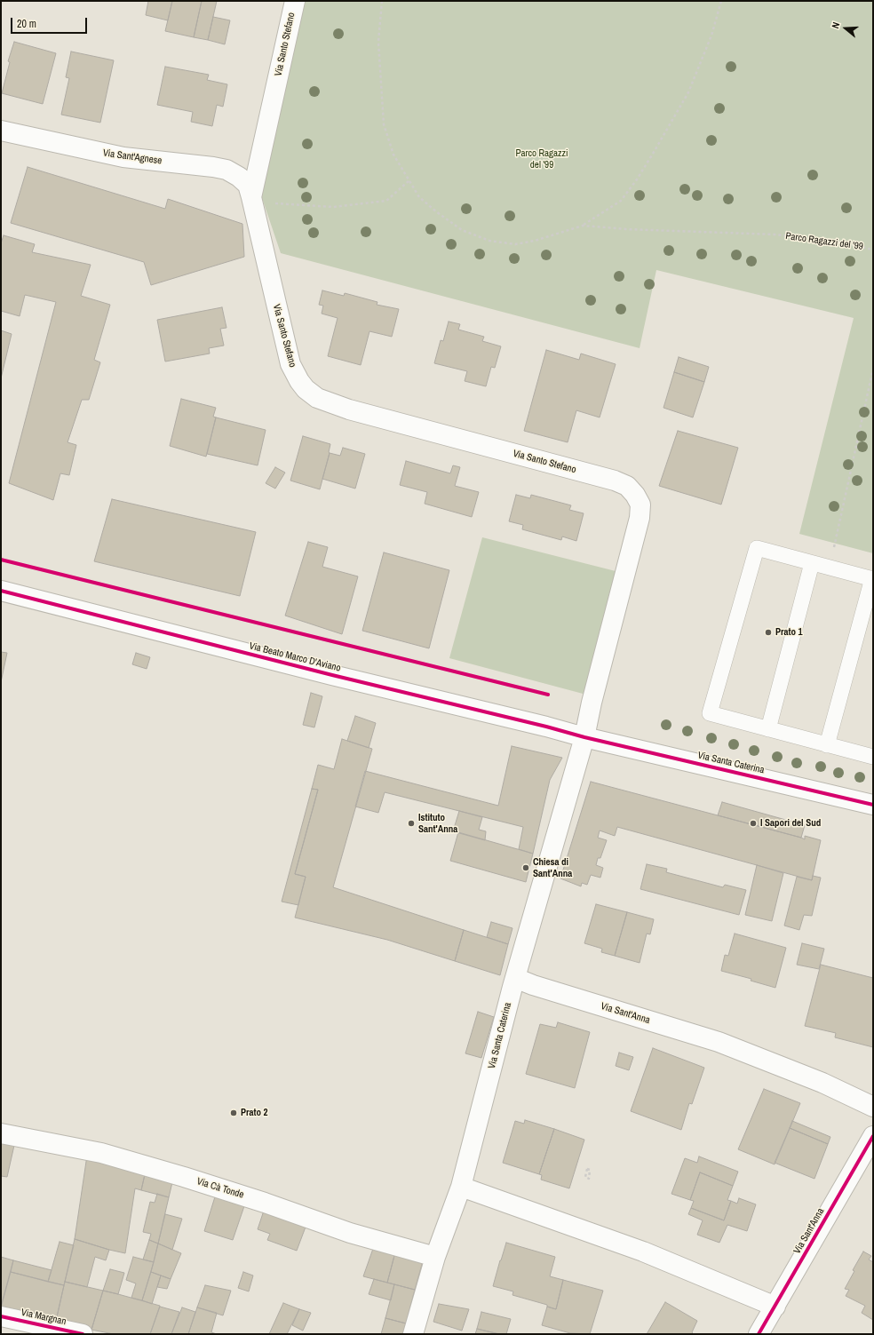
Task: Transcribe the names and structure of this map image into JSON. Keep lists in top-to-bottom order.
{
  "streets": {
    "street": [
      "Via Santo Stefano",
      "Via Sant'Agnese",
      "Via Beato Marco D'Aviano",
      "Via Santa Caterina",
      "Via Sant'Anna",
      "Via Cà Tonde",
      "Via Margnan"
    ],
    "path": ["Parco Ragazzi del '99"]
  },
  "crossings": [
    ["Via Santo Stefano", "Via Sant'Agnese"],
    ["Via Santo Stefano", "Via Santa Caterina"],
    ["Via Beato Marco D'Aviano", "Via Santa Caterina"],
    ["Via Santa Caterina", "Via Sant'Anna"],
    ["Via Santa Caterina", "Via Cà Tonde"]
  ],
  "parks": ["Parco Ragazzi del '99"],
  "places": [
    "Prato 1",
    "Istituto Sant'Anna",
    "I Sapori del Sud",
    "Chiesa di Sant'Anna",
    "Prato 2"
  ],
  "scale_bar": "20 m",
  "north": "left"
}
